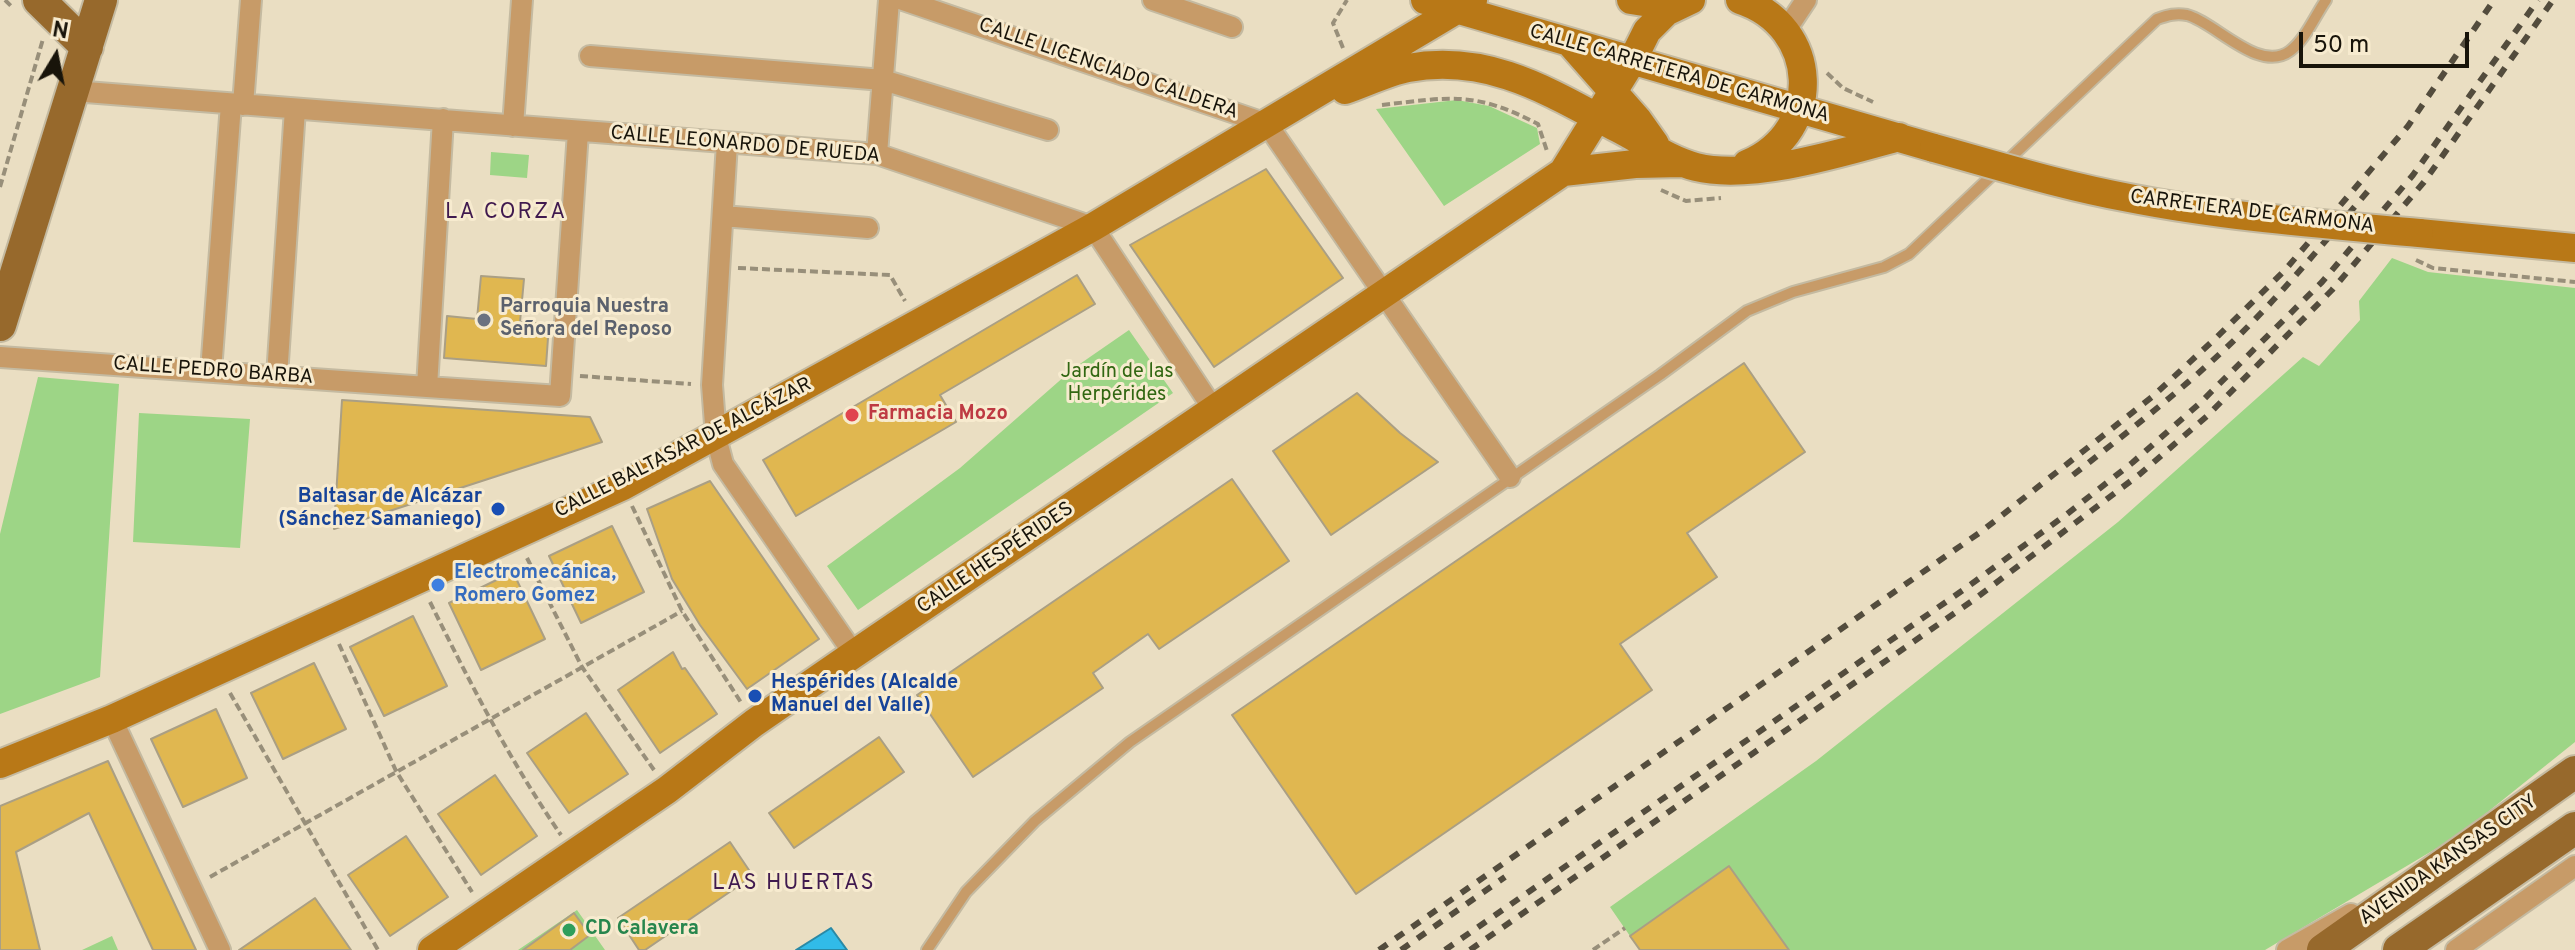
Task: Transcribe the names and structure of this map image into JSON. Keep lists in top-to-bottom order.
{
  "streets": {
    "main road": [
      "CALLE CARRETERA DE CARMONA",
      "CARRETERA DE CARMONA",
      "CALLE BALTASAR DE ALCÁZAR",
      "CALLE HESPÉRIDES",
      "AVENIDA KANSAS CITY"
    ],
    "street": ["CALLE LICENCIADO CALDERA", "CALLE LEONARDO DE RUEDA", "CALLE PEDRO BARBA"]
  },
  "crossings": [
    ["CALLE LICENCIADO CALDERA", "CALLE BALTASAR DE ALCÁZAR"],
    ["CALLE CARRETERA DE CARMONA", "CARRETERA DE CARMONA"],
    ["CALLE LEONARDO DE RUEDA", "CALLE BALTASAR DE ALCÁZAR"]
  ],
  "districts": ["LA CORZA", "LAS HUERTAS"],
  "parks": ["Jardín de las Herpérides"],
  "places": [
    "Parroquia Nuestra Señora del Reposo",
    "Farmacia Mozo",
    "Baltasar de Alcázar (Sánchez Samaniego)",
    "Electromecánica, Romero Gomez",
    "Hespérides (Alcalde Manuel del Valle)",
    "CD Calavera"
  ],
  "scale_bar": "50 m",
  "north": "top"
}
